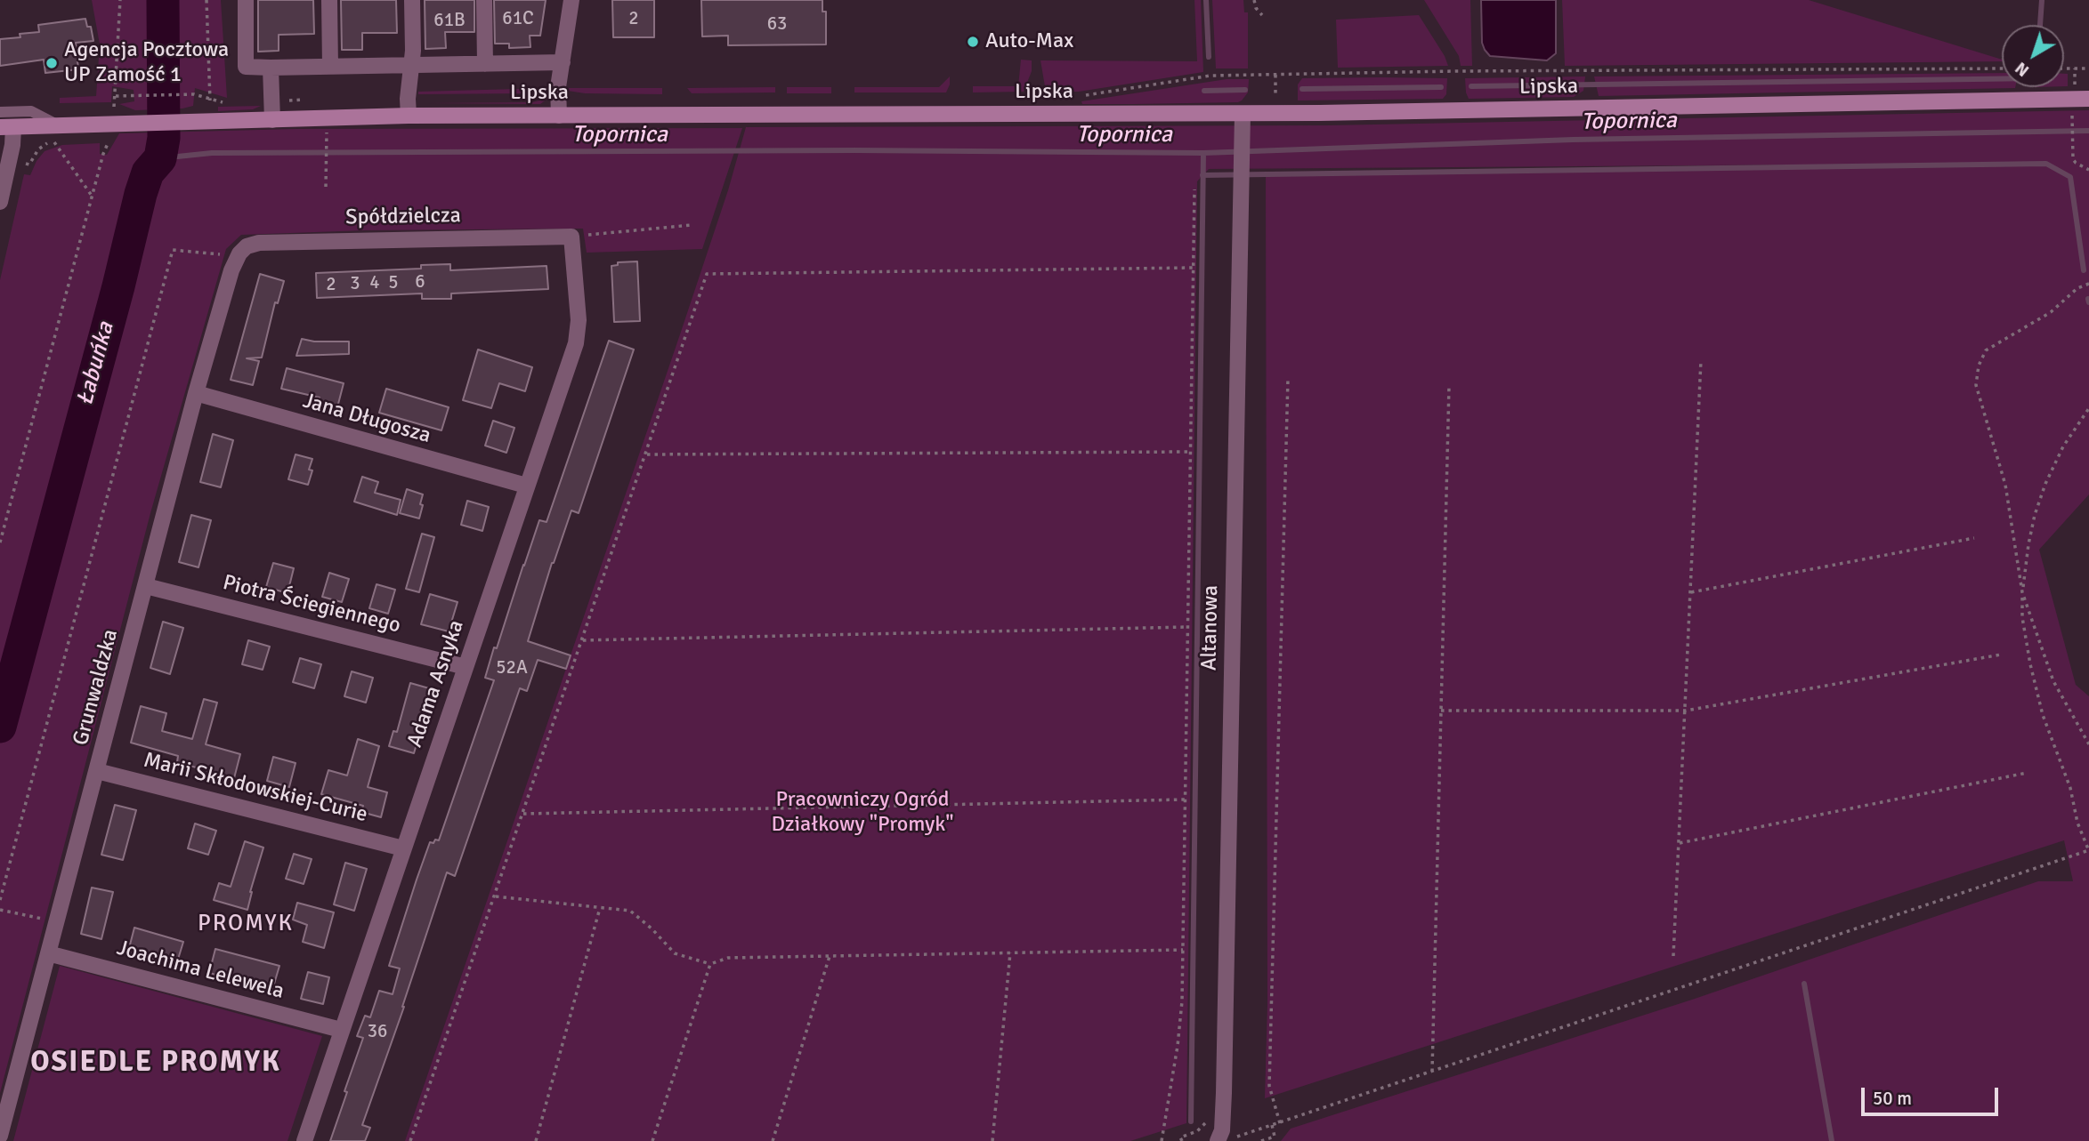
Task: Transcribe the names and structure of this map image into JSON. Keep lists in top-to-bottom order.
{
  "streets": {
    "main road": ["Lipska"],
    "street": [
      "Spółdzielcza",
      "Jana Długosza",
      "Piotra Ściegiennego",
      "Altanowa",
      "Adama Asnyka",
      "Grunwaldzka",
      "Marii Skłodowskiej-Curie",
      "Joachima Lelewela"
    ]
  },
  "crossings": [
    ["Lipska", "Altanowa"],
    ["Spółdzielcza", "Adama Asnyka"],
    ["Spółdzielcza", "Grunwaldzka"],
    ["Jana Długosza", "Adama Asnyka"],
    ["Jana Długosza", "Grunwaldzka"],
    ["Piotra Ściegiennego", "Adama Asnyka"],
    ["Piotra Ściegiennego", "Grunwaldzka"],
    ["Adama Asnyka", "Marii Skłodowskiej-Curie"],
    ["Adama Asnyka", "Joachima Lelewela"],
    ["Grunwaldzka", "Marii Skłodowskiej-Curie"],
    ["Grunwaldzka", "Joachima Lelewela"]
  ],
  "districts": ["PROMYK", "OSIEDLE PROMYK"],
  "water": ["Topornica", "Łabuńka"],
  "parks": ["Pracowniczy Ogród Działkowy \"Promyk\""],
  "places": ["Auto-Max", "Agencja Pocztowa UP Zamość 1"],
  "house_numbers": [
    "61C",
    "2",
    "61B",
    "63",
    "6",
    "4",
    "5",
    "3",
    "2",
    "52A",
    "36"
  ],
  "scale_bar": "50 m",
  "north": "bottom left"
}
